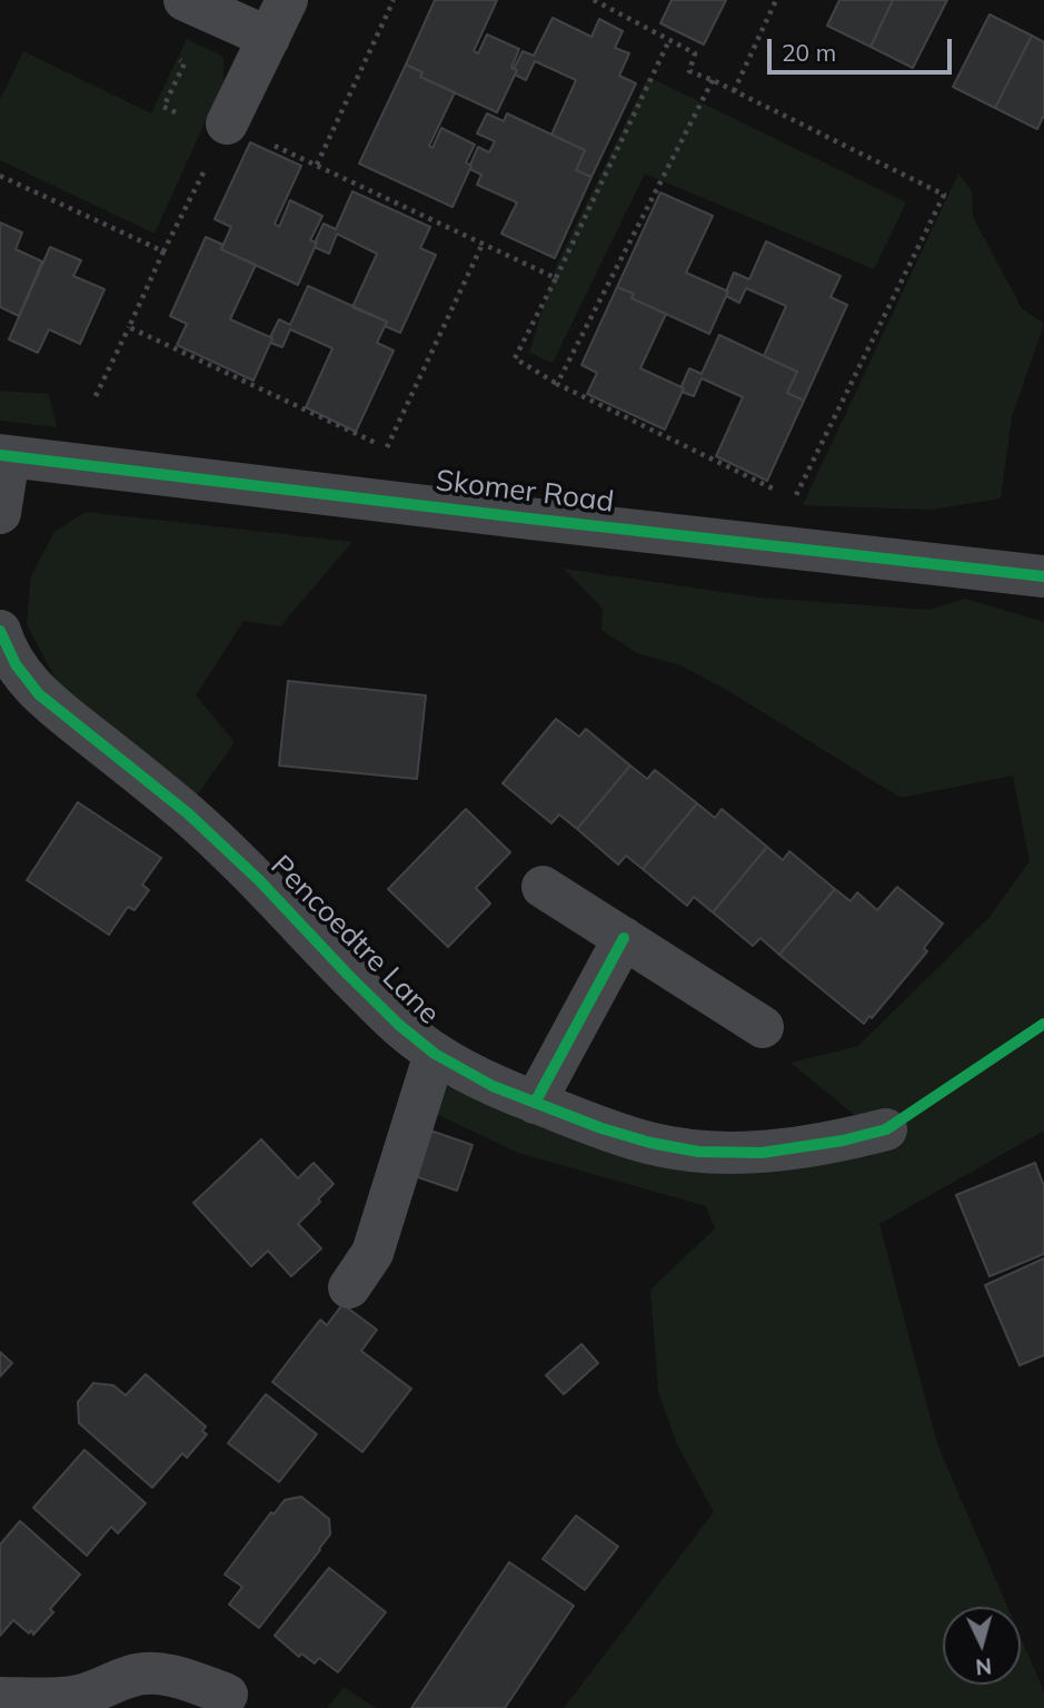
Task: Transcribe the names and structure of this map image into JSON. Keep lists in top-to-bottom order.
{
  "streets": {
    "street": ["Skomer Road", "Pencoedtre Lane"]
  },
  "scale_bar": "20 m",
  "north": "bottom"
}
